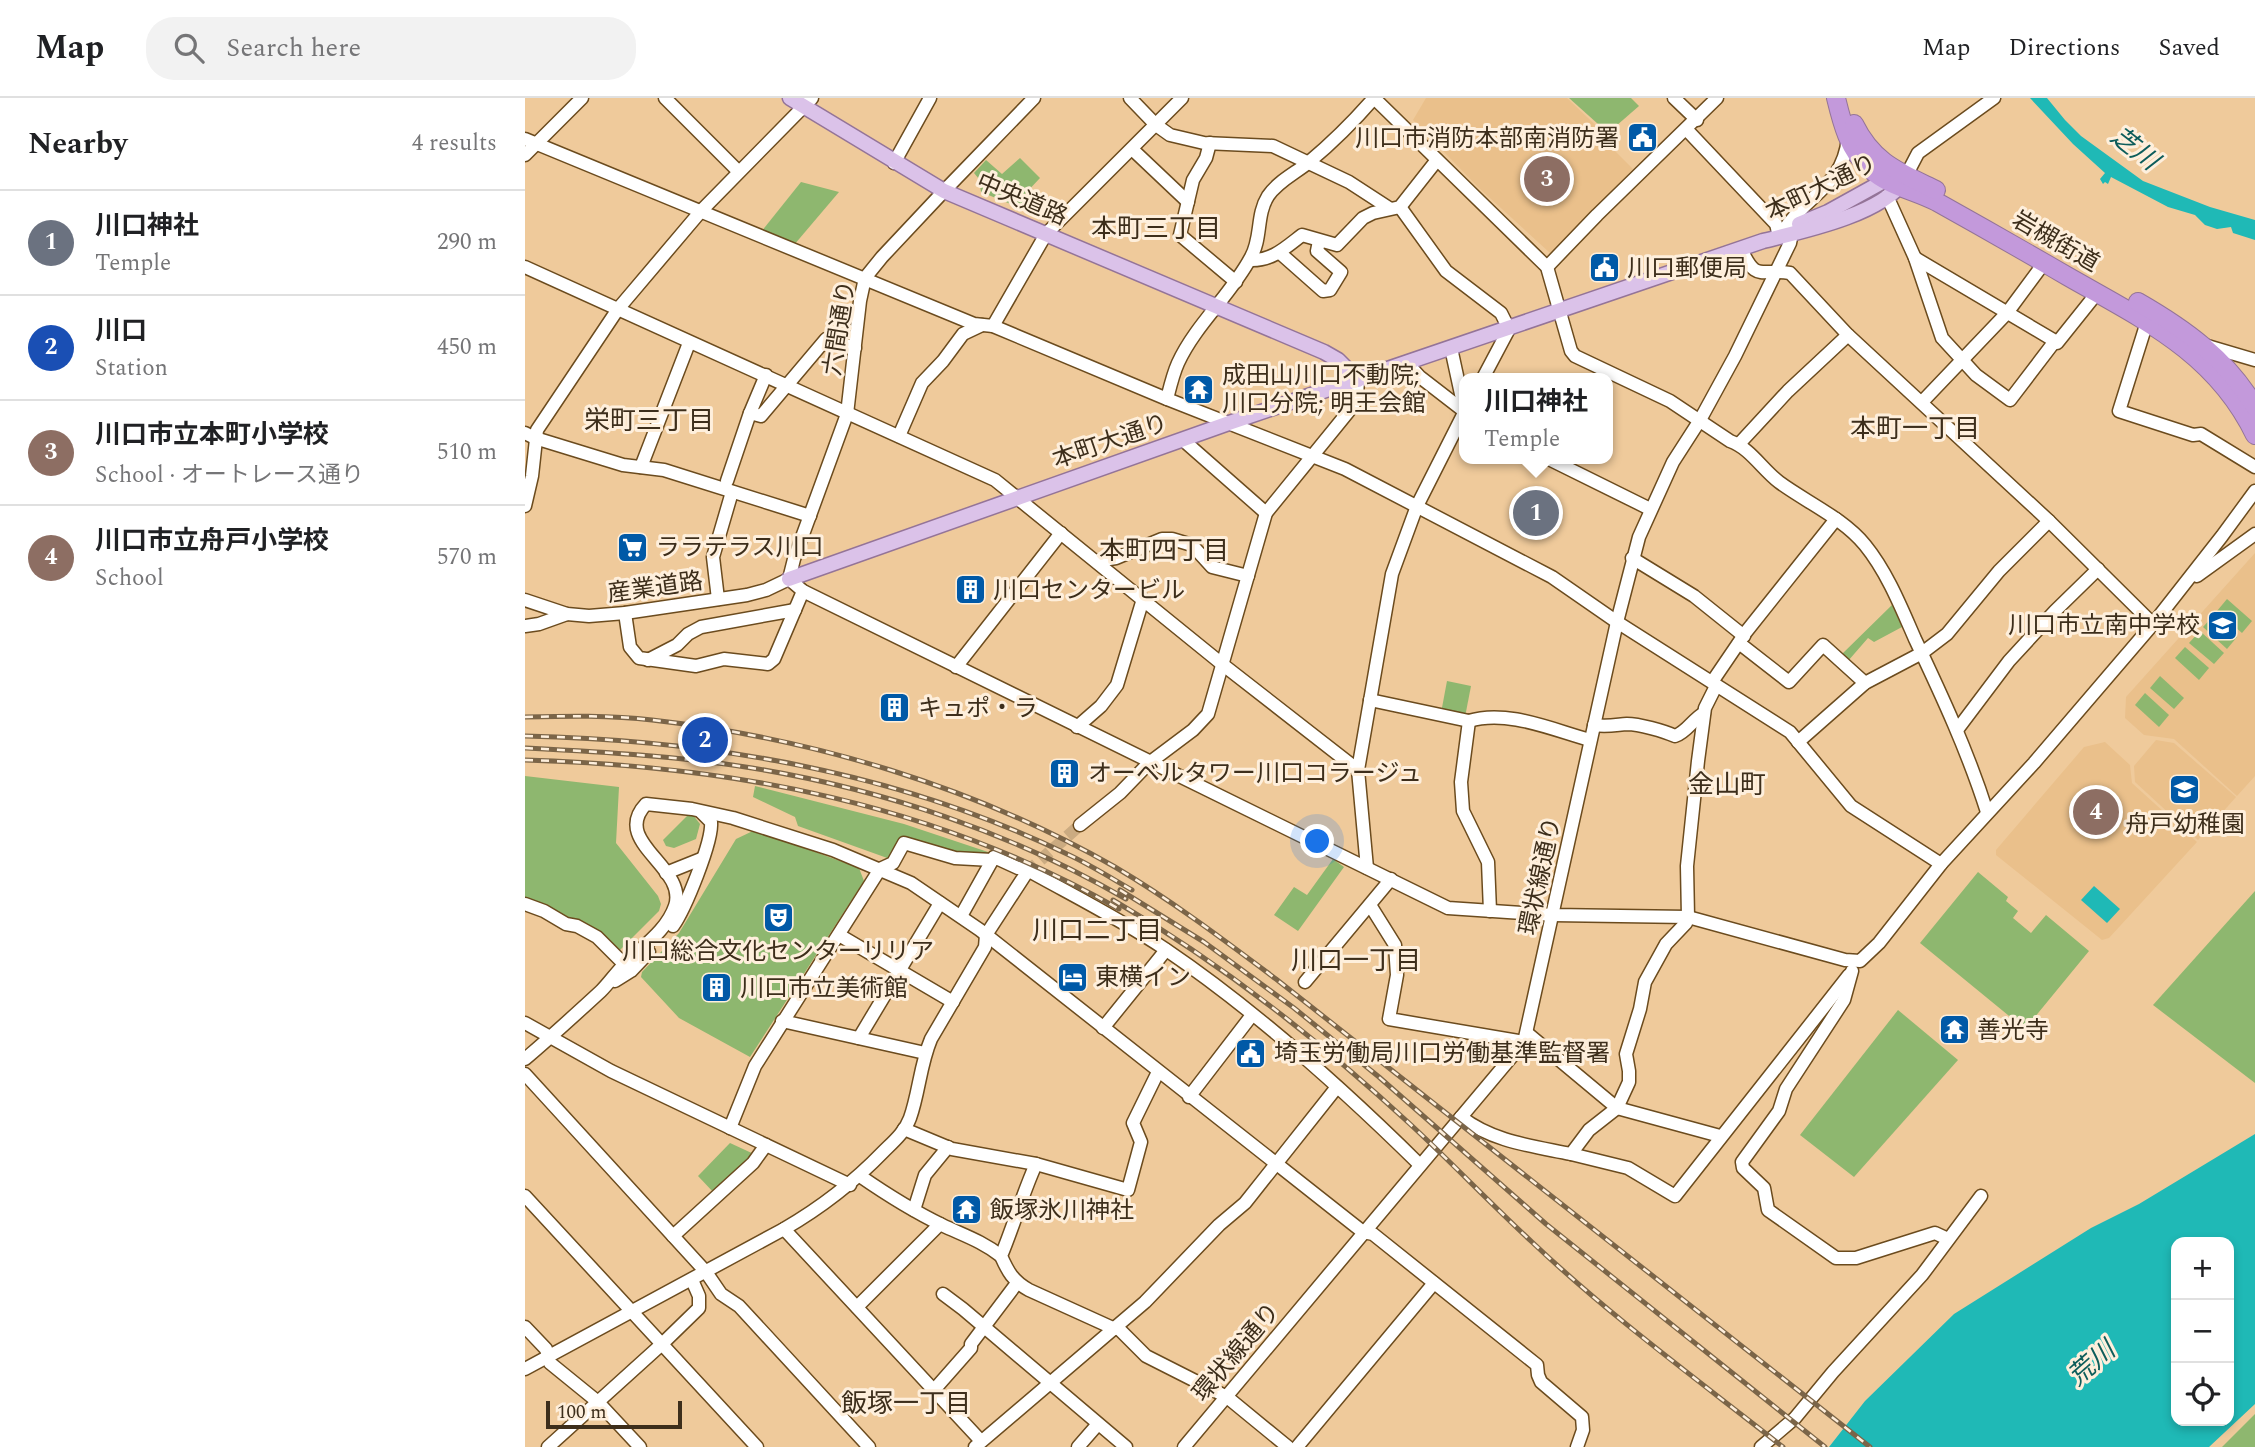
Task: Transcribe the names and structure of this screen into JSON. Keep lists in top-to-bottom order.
{
  "streets": {
    "highway": ["岩槻街道"],
    "main road": ["本町大通り", "中央道路"],
    "street": ["六間通り", "産業道路", "環状線通り"]
  },
  "crossings": [
    ["本町大通り", "中央道路"],
    ["本町大通り", "岩槻街道"],
    ["本町大通り", "六間通り"],
    ["本町大通り", "産業道路"],
    ["本町大通り", "環状線通り"],
    ["中央道路", "六間通り"],
    ["六間通り", "産業道路"]
  ],
  "districts": [
    "本町三丁目",
    "栄町三丁目",
    "本町一丁目",
    "本町四丁目",
    "金山町",
    "川口二丁目",
    "川口一丁目",
    "飯塚一丁目"
  ],
  "water": ["芝川", "荒川"],
  "places": {
    "public building": ["川口市消防本部南消防署", "川口郵便局", "埼玉労働局川口労働基準監督署"],
    "temple": ["成田山川口不動院; 川口分院; 明王会館", "善光寺", "飯塚氷川神社"],
    "supermarket": ["ララテラス川口"],
    "building": [
      "川口センタービル",
      "キュポ・ラ",
      "オーベルタワー川口コラージュ",
      "川口市立美術館"
    ],
    "school or university": ["川口市立南中学校", "舟戸幼稚園"],
    "theatre": ["川口総合文化センターリリア"],
    "hotel": ["東横イン"]
  },
  "scale_bar": "100 m",
  "page": {
    "header": "Map",
    "search": "Search here",
    "nav": ["Map", "Directions", "Saved"],
    "heading": ["Nearby", "4 results"],
    "pins": [
      "3",
      "1",
      "2",
      "4"
    ],
    "list": [
      {
        "mark": "1",
        "name": "川口神社",
        "note": "Temple",
        "value": "290 m"
      },
      {
        "mark": "2",
        "name": "川口",
        "note": "Station",
        "value": "450 m"
      },
      {
        "mark": "3",
        "name": "川口市立本町小学校",
        "note": "School · オートレース通り",
        "value": "510 m"
      },
      {
        "mark": "4",
        "name": "川口市立舟戸小学校",
        "note": "School",
        "value": "570 m"
      }
    ],
    "popup": ["川口神社", "Temple"],
    "map_buttons": ["+", "−"],
    "scale": "100 m"
  }
}
